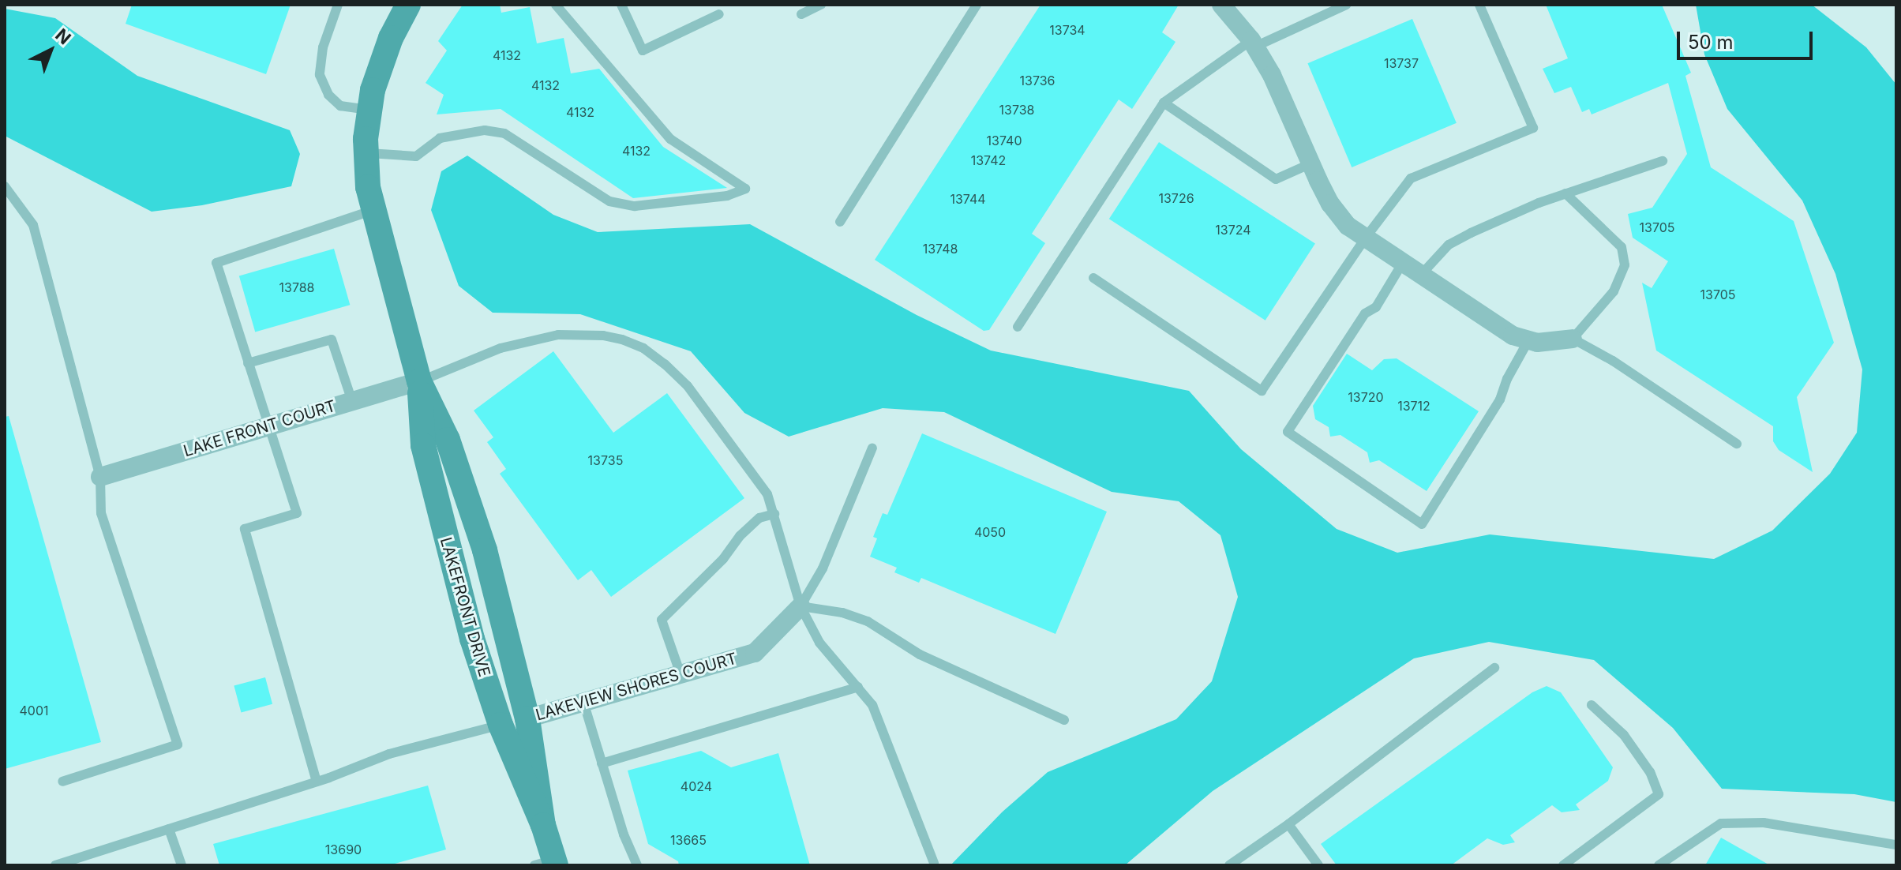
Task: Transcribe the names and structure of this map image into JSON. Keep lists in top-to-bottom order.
{
  "streets": {
    "street": ["LAKE FRONT COURT", "LAKEFRONT DRIVE", "LAKEVIEW SHORES COURT"]
  },
  "crossings": [
    ["LAKE FRONT COURT", "LAKEFRONT DRIVE"],
    ["LAKEFRONT DRIVE", "LAKEVIEW SHORES COURT"]
  ],
  "house_numbers": [
    "13734",
    "4132",
    "13737",
    "13736",
    "4132",
    "13738",
    "4132",
    "13740",
    "4132",
    "13742",
    "13726",
    "13744",
    "13705",
    "13724",
    "13748",
    "13788",
    "13705",
    "13720",
    "13712",
    "13735",
    "4050",
    "4001",
    "4024",
    "13665",
    "13690"
  ],
  "scale_bar": "50 m",
  "north": "top right"
}
